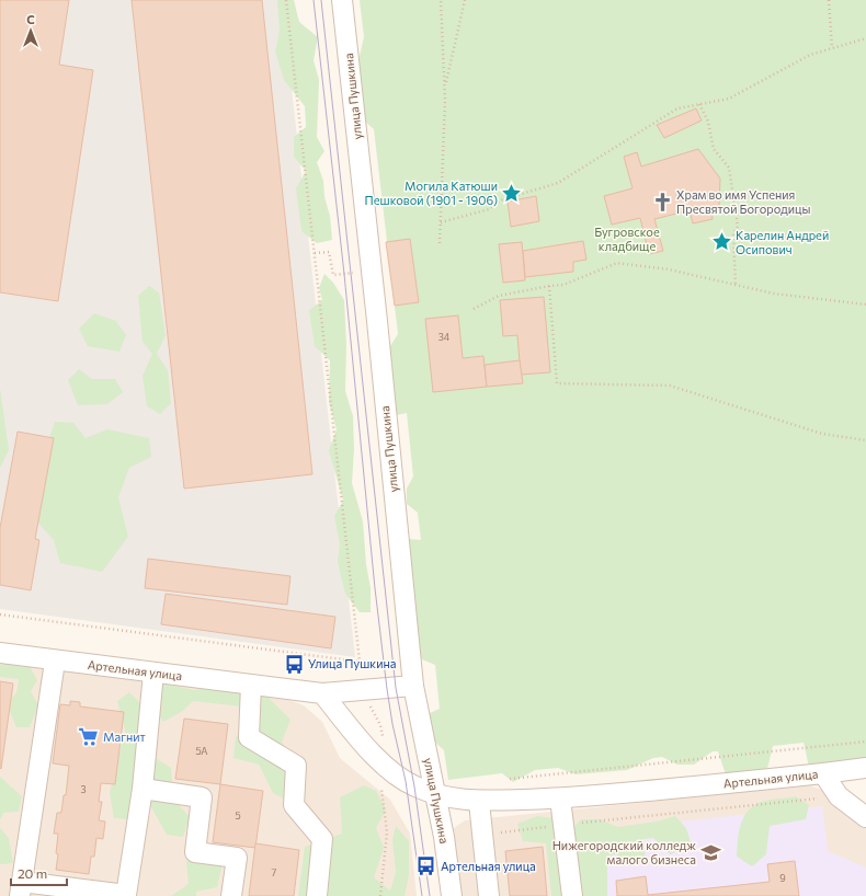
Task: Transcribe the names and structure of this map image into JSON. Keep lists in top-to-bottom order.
{
  "streets": {
    "street": ["улица Пушкина", "Артельная улица"]
  },
  "crossings": [
    ["улица Пушкина", "Артельная улица"]
  ],
  "parks": ["Бугровское кладбище"],
  "places": {
    "place": ["Могила Катюши Пешковой (1901 - 1906)", "Карелин Андрей Осипович"],
    "church": ["Храм во имя Успения Пресвятой Богородицы"],
    "bus stop": ["Улица Пушкина", "Артельная улица"],
    "supermarket": ["Магнит"],
    "school or university": ["Нижегородский колледж малого бизнеса"]
  },
  "house_numbers": [
    "34",
    "5А",
    "3",
    "5",
    "7",
    "9"
  ],
  "scale_bar": "20 m",
  "north": "top"
}
